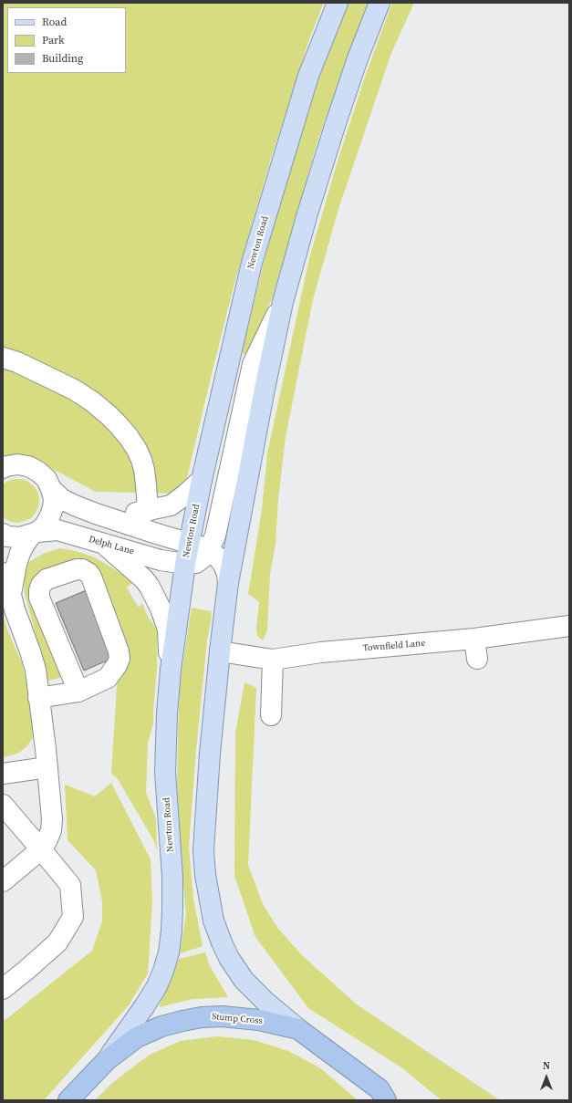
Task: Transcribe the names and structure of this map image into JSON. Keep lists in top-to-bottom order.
{
  "streets": {
    "highway": ["Stump Cross"],
    "main road": ["Newton Road"],
    "street": ["Delph Lane", "Townfield Lane"]
  },
  "crossings": [
    ["Newton Road", "Delph Lane"],
    ["Newton Road", "Stump Cross"]
  ],
  "legend": ["Road", "Park", "Building"],
  "north": "top"
}
